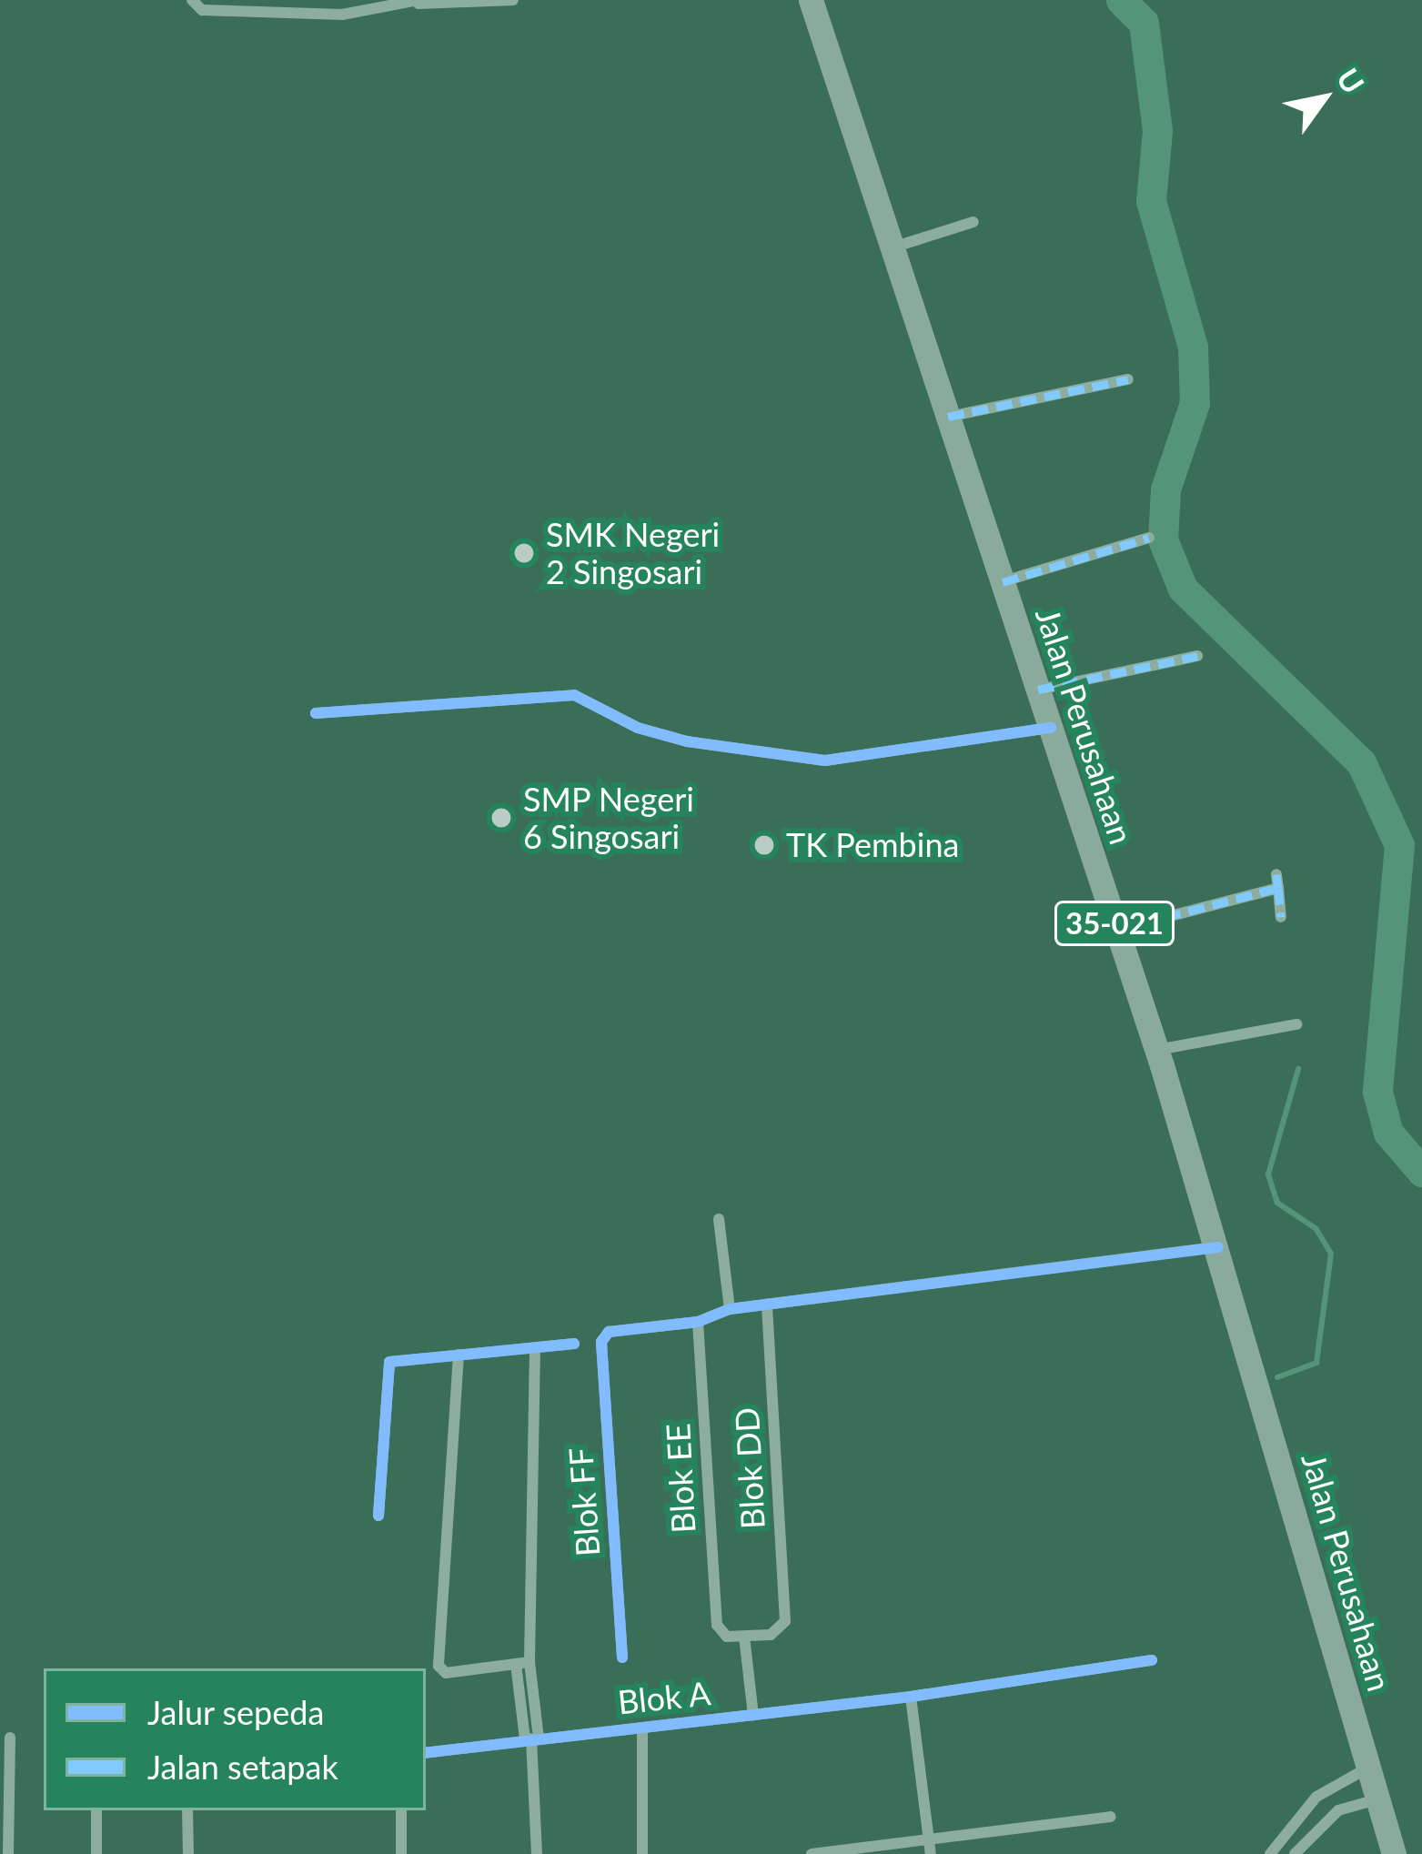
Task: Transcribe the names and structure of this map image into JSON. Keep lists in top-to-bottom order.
{
  "streets": {
    "main road": ["Jalan Perusahaan", "35-021"],
    "street": [
      "Blok DD",
      "Blok EE",
      "Blok FF",
      "Blok A"
    ]
  },
  "crossings": [
    ["Blok DD", "Blok EE"],
    ["Blok EE", "Blok FF"]
  ],
  "places": ["SMK Negeri 2 Singosari", "SMP Negeri 6 Singosari", "TK Pembina"],
  "legend": ["Jalur sepeda", "Jalan setapak"],
  "north": "top right"
}
